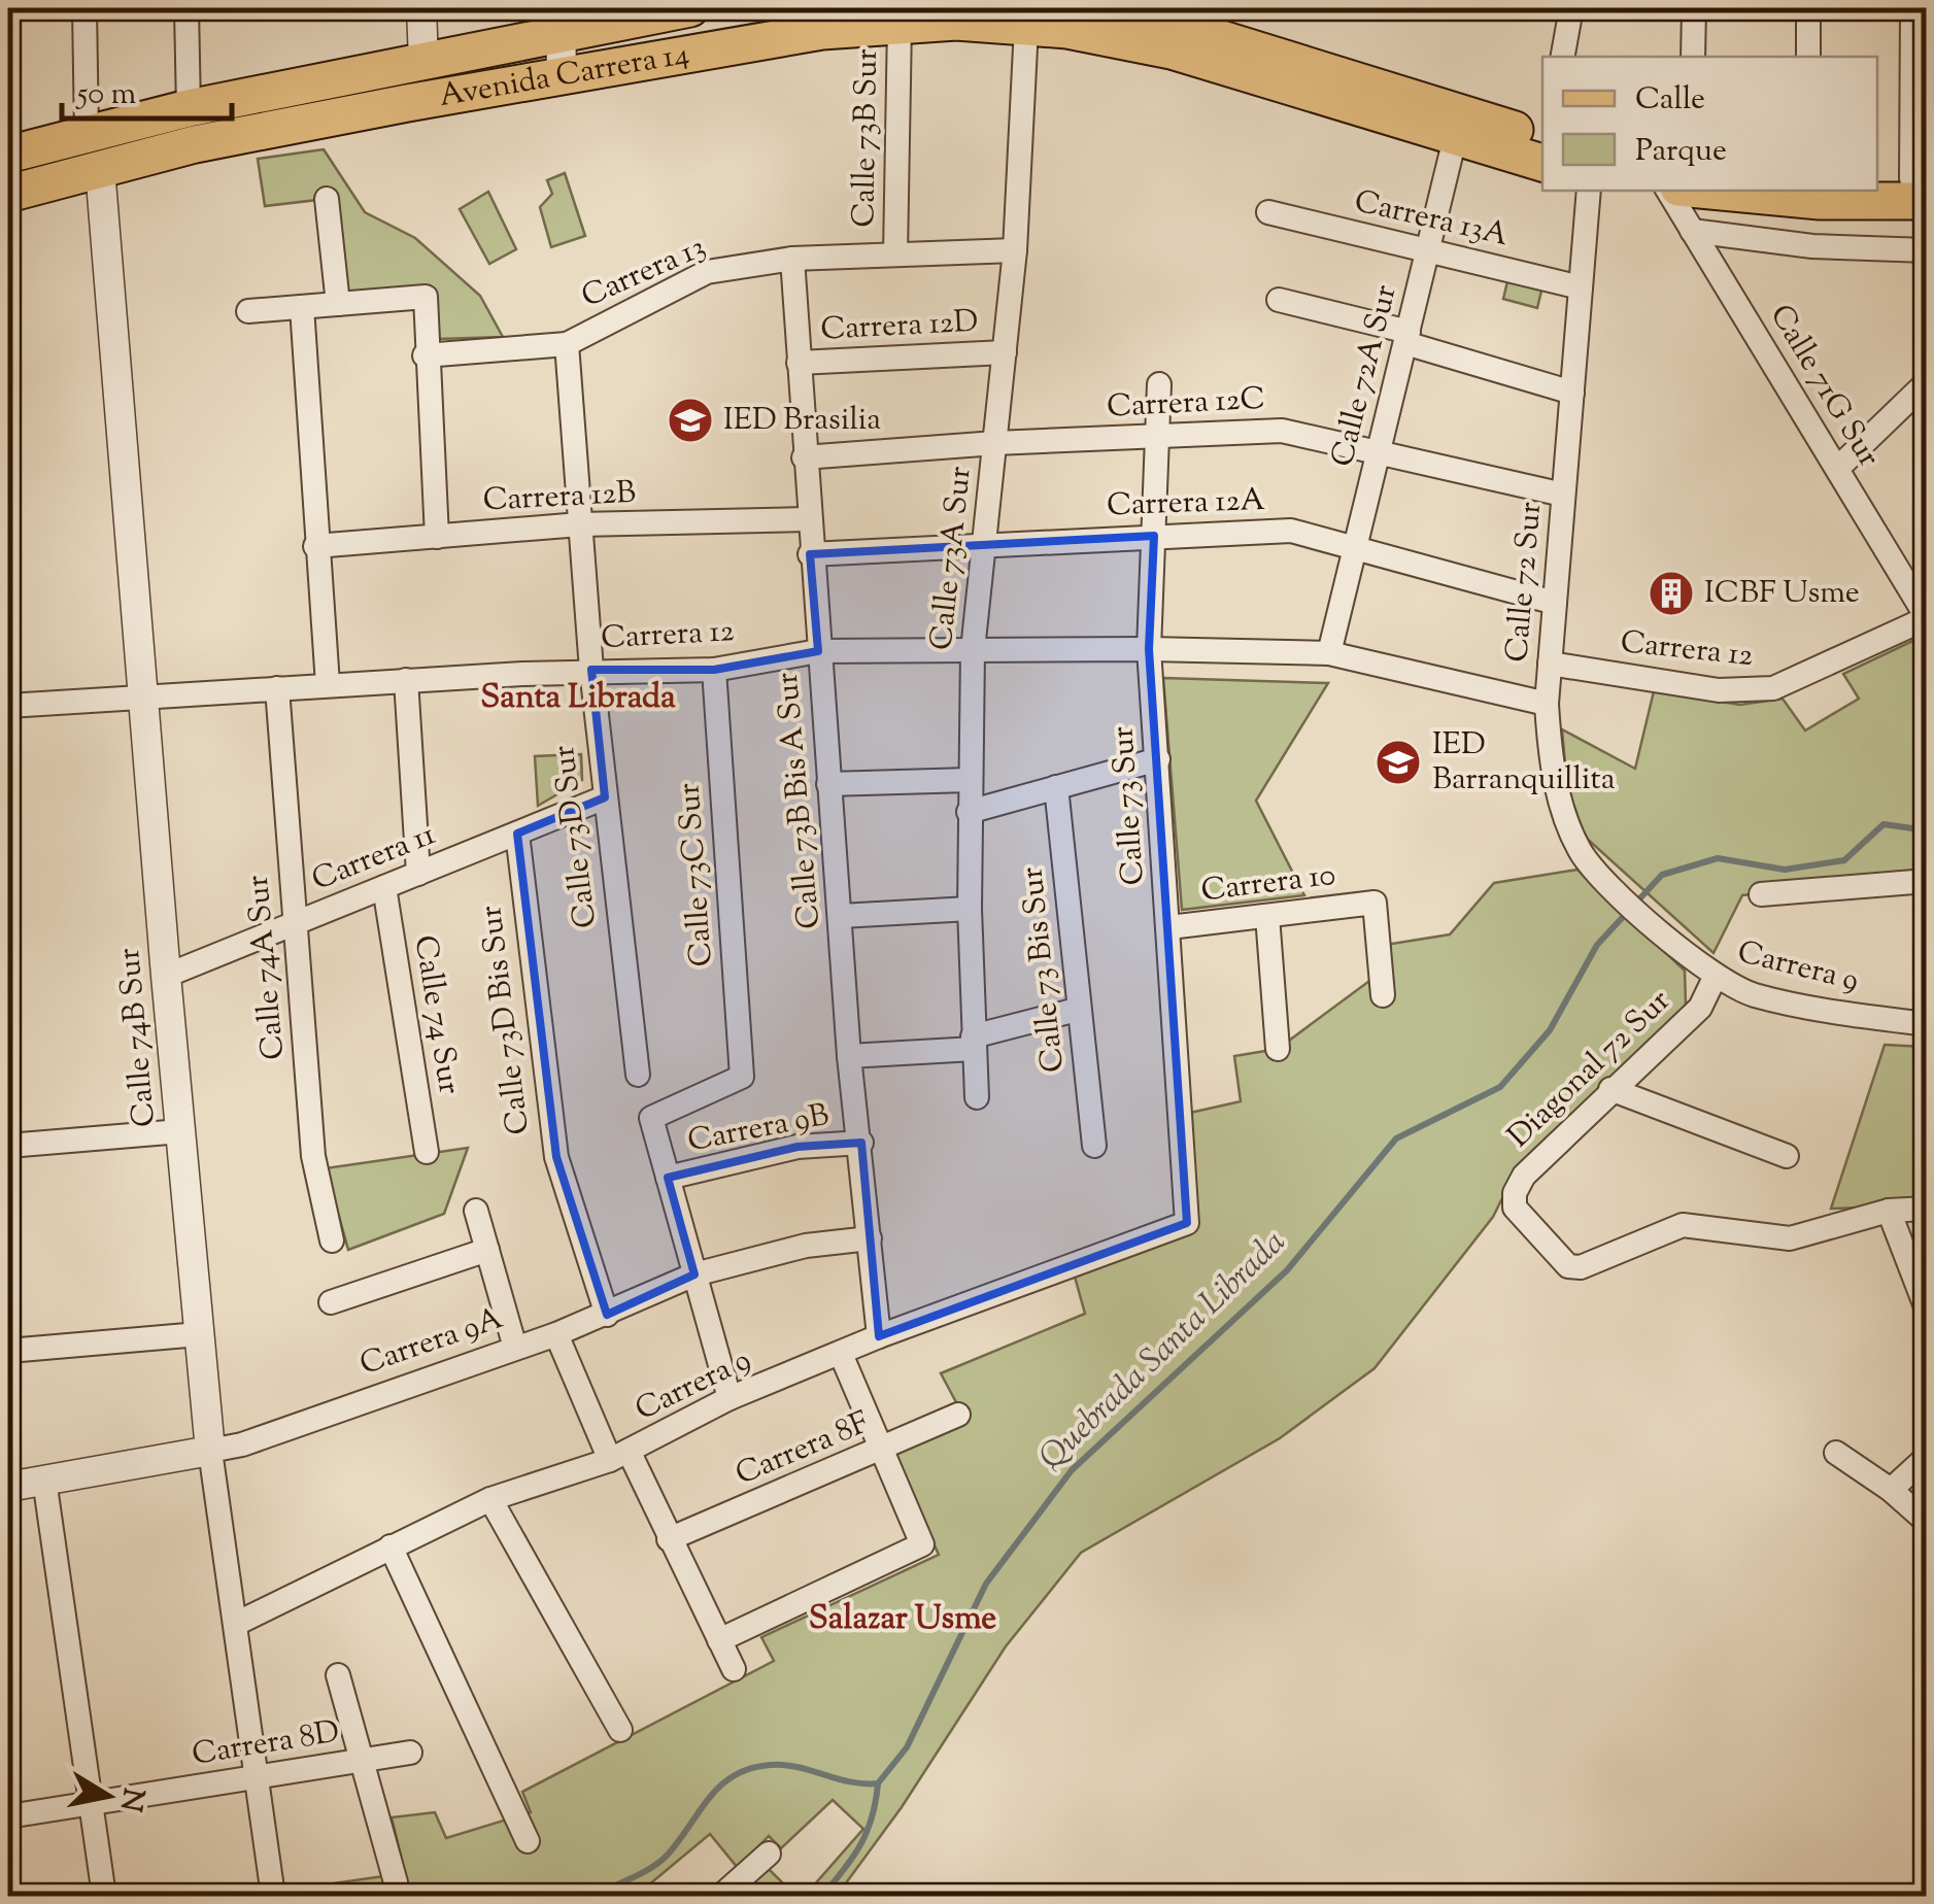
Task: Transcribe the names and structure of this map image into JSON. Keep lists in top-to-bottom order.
{
  "streets": {
    "main road": ["Avenida Carrera 14"],
    "street": [
      "Calle 73B Sur",
      "Carrera 13A",
      "Carrera 13",
      "Carrera 12D",
      "Calle 72A Sur",
      "Calle 71G Sur",
      "Carrera 12C",
      "Carrera 12B",
      "Carrera 12A",
      "Calle 73A Sur",
      "Calle 72 Sur",
      "Carrera 12",
      "Calle 73B Bis A Sur",
      "Calle 73 Sur",
      "Calle 73D Sur",
      "Carrera 11",
      "Calle 73C Sur",
      "Carrera 10",
      "Calle 74A Sur",
      "Carrera 9",
      "Calle 73 Bis Sur",
      "Calle 74 Sur",
      "Calle 73D Bis Sur",
      "Calle 74B Sur",
      "Diagonal 72 Sur",
      "Carrera 9B",
      "Carrera 9A",
      "Carrera 8F",
      "Carrera 8D"
    ]
  },
  "crossings": [
    ["Avenida Carrera 14", "Calle 73B Sur"],
    ["Avenida Carrera 14", "Calle 72A Sur"],
    ["Avenida Carrera 14", "Calle 73A Sur"],
    ["Avenida Carrera 14", "Calle 74B Sur"],
    ["Calle 73B Sur", "Carrera 13"],
    ["Carrera 13A", "Calle 72A Sur"],
    ["Carrera 13A", "Calle 72 Sur"],
    ["Carrera 13", "Calle 73A Sur"],
    ["Carrera 13", "Calle 73B Bis A Sur"],
    ["Carrera 13", "Calle 73D Sur"],
    ["Carrera 12D", "Calle 73A Sur"],
    ["Carrera 12D", "Calle 73B Bis A Sur"],
    ["Calle 72A Sur", "Carrera 12C"],
    ["Calle 72A Sur", "Carrera 12A"],
    ["Calle 72A Sur", "Carrera 12"],
    ["Calle 71G Sur", "Carrera 12"],
    ["Carrera 12C", "Calle 73A Sur"],
    ["Carrera 12C", "Calle 72 Sur"],
    ["Carrera 12C", "Calle 73B Bis A Sur"],
    ["Carrera 12C", "Calle 73 Sur"],
    ["Carrera 12B", "Calle 73B Bis A Sur"],
    ["Carrera 12B", "Calle 73D Sur"],
    ["Carrera 12A", "Calle 73A Sur"],
    ["Carrera 12A", "Calle 72 Sur"],
    ["Carrera 12A", "Calle 73B Bis A Sur"],
    ["Carrera 12A", "Calle 73 Sur"],
    ["Calle 73A Sur", "Carrera 12"],
    ["Calle 72 Sur", "Carrera 12"],
    ["Calle 72 Sur", "Carrera 9"],
    ["Carrera 12", "Calle 73B Bis A Sur"],
    ["Carrera 12", "Calle 73 Sur"],
    ["Carrera 12", "Calle 73D Sur"],
    ["Carrera 12", "Calle 73C Sur"],
    ["Carrera 12", "Calle 74A Sur"],
    ["Carrera 12", "Calle 74B Sur"],
    ["Calle 73B Bis A Sur", "Carrera 9"],
    ["Calle 73B Bis A Sur", "Carrera 9B"],
    ["Calle 73B Bis A Sur", "Carrera 9A"],
    ["Calle 73 Sur", "Carrera 10"],
    ["Calle 73 Sur", "Carrera 9"],
    ["Calle 73D Sur", "Carrera 11"],
    ["Carrera 11", "Calle 74A Sur"],
    ["Carrera 11", "Calle 74 Sur"],
    ["Carrera 11", "Calle 73D Bis Sur"],
    ["Carrera 11", "Calle 74B Sur"],
    ["Calle 73C Sur", "Carrera 9B"],
    ["Carrera 9", "Calle 74B Sur"],
    ["Carrera 9", "Diagonal 72 Sur"],
    ["Calle 73D Bis Sur", "Carrera 9A"],
    ["Calle 74B Sur", "Carrera 9A"],
    ["Calle 74B Sur", "Carrera 8D"]
  ],
  "districts": ["Santa Librada", "Salazar Usme"],
  "water": ["Quebrada Santa Librada"],
  "places": {
    "school or university": ["IED Brasilia", "IED Barranquillita"],
    "building": ["ICBF Usme"]
  },
  "legend": ["Calle", "Parque"],
  "scale_bar": "50 m",
  "north": "right"
}
